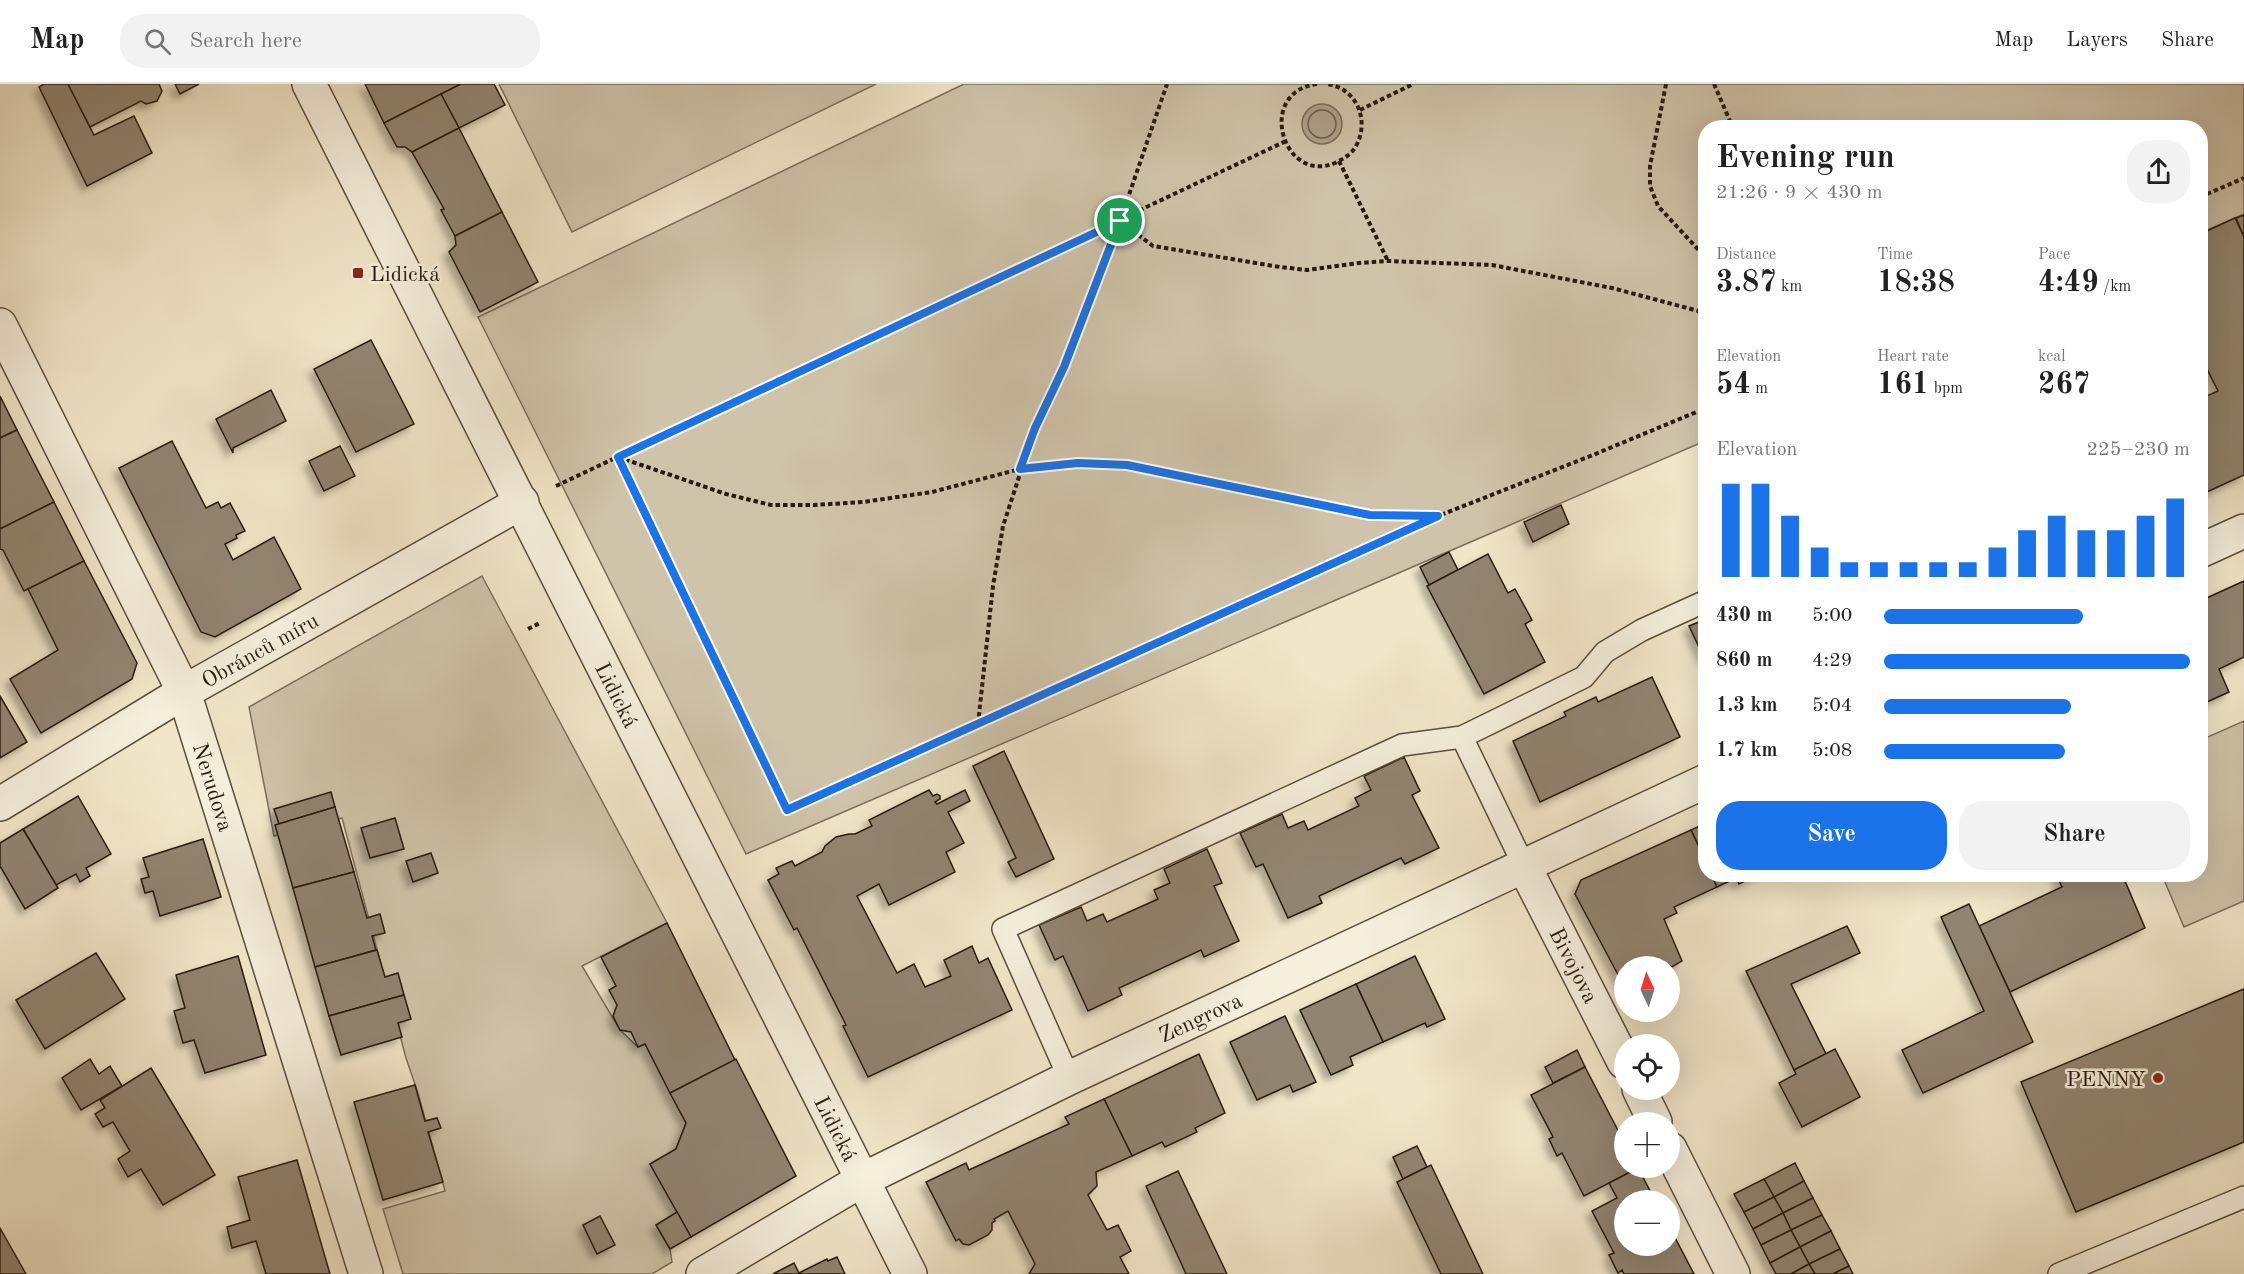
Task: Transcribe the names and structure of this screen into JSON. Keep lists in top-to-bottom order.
{
  "streets": {
    "street": [
      "Obránců míru",
      "Lidická",
      "Nerudova",
      "Bivojova",
      "Zengrova"
    ]
  },
  "crossings": [
    ["Obránců míru", "Lidická"],
    ["Obránců míru", "Nerudova"],
    ["Lidická", "Zengrova"],
    ["Bivojova", "Zengrova"]
  ],
  "places": {
    "transit": ["Lidická"],
    "other": ["PENNY"]
  },
  "north": "top",
  "page": {
    "header": "Map",
    "search": "Search here",
    "nav": ["Map", "Layers", "Share"],
    "heading": ["Evening run", "21:26 · 9 × 430 m"],
    "stats": [
      ["Distance", "3.87 km"],
      ["Time", "18:38"],
      ["Pace", "4:49 /km"],
      ["Elevation", "54 m"],
      ["Heart rate", "161 bpm"],
      ["kcal", "267"]
    ],
    "chart": ["Elevation", "225–230 m"],
    "list": [
      {
        "name": "430 m",
        "note": "5:00"
      },
      {
        "name": "860 m",
        "note": "4:29"
      },
      {
        "name": "1.3 km",
        "note": "5:04"
      },
      {
        "name": "1.7 km",
        "note": "5:08"
      }
    ],
    "buttons": ["Save", "Share"],
    "map_buttons": ["+", "−"]
  }
}
